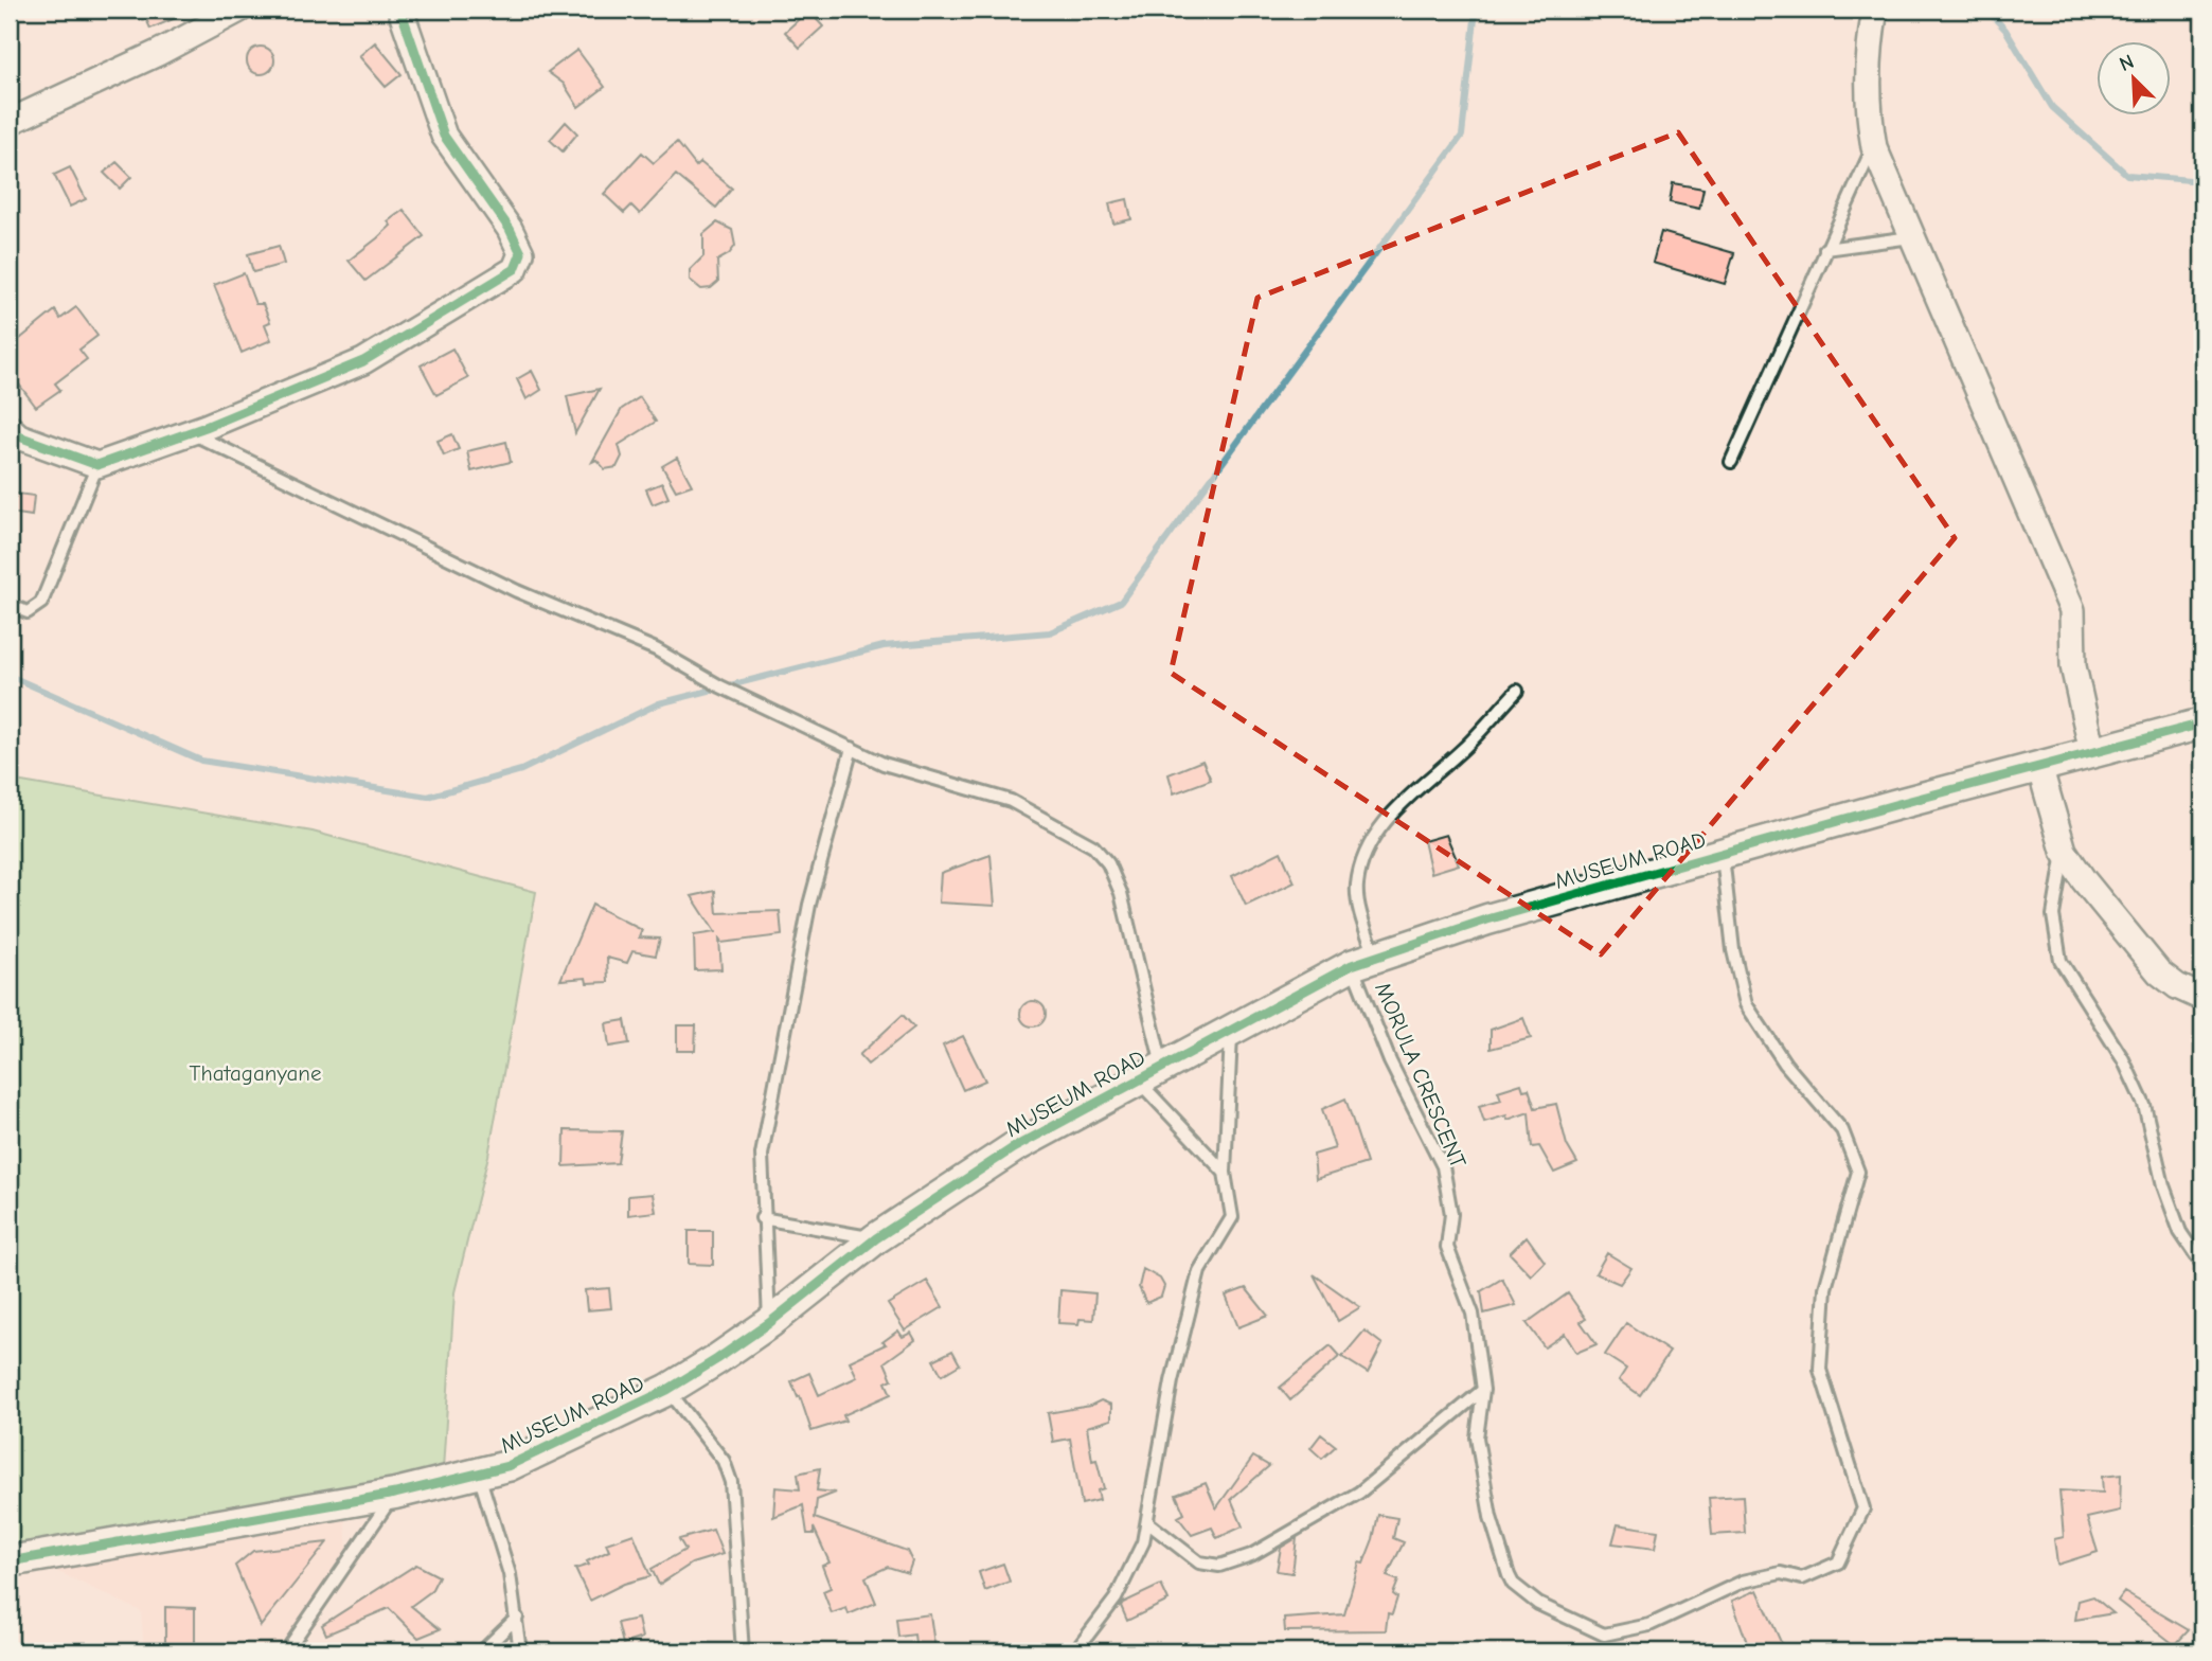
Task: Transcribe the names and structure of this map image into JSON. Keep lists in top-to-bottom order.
{
  "streets": {
    "street": ["MUSEUM ROAD"],
    "lane": ["MORULA CRESCENT"]
  },
  "crossings": [
    ["MUSEUM ROAD", "MORULA CRESCENT"]
  ],
  "parks": ["Thataganyane"],
  "north": "top left"
}
